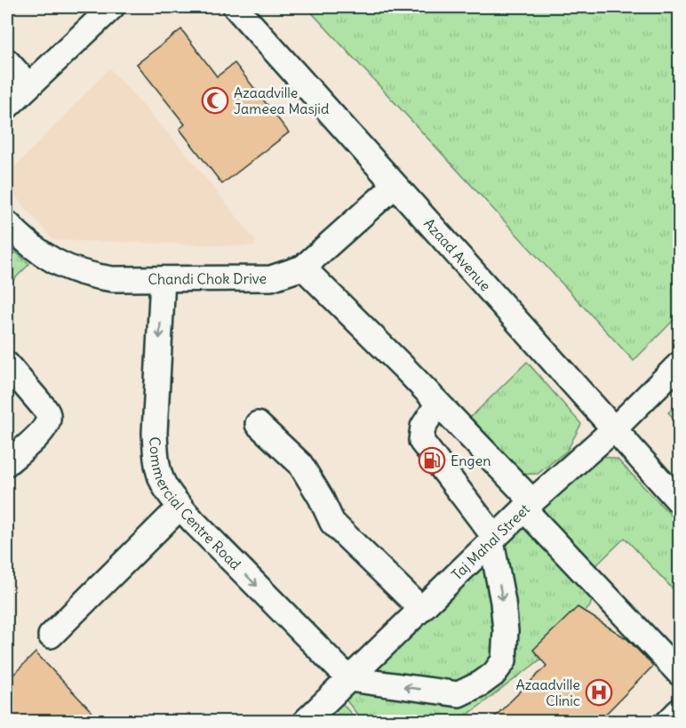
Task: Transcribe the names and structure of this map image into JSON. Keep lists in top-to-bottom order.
{
  "streets": {
    "street": [
      "Azaad Avenue",
      "Chandi Chok Drive",
      "Commercial Centre Road",
      "Taj Mahal Street"
    ]
  },
  "crossings": [
    ["Azaad Avenue", "Chandi Chok Drive"],
    ["Azaad Avenue", "Taj Mahal Street"],
    ["Chandi Chok Drive", "Commercial Centre Road"],
    ["Commercial Centre Road", "Taj Mahal Street"]
  ],
  "places": {
    "mosque": ["Azaadville Jameea Masjid"],
    "fuel station": ["Engen"],
    "hospital": ["Azaadville Clinic"]
  }
}
